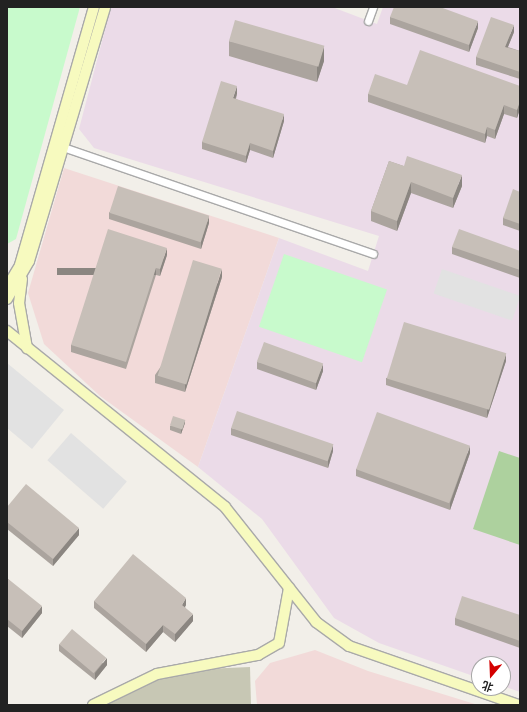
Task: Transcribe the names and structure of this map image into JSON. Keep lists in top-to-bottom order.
{
  "north": "bottom"
}
